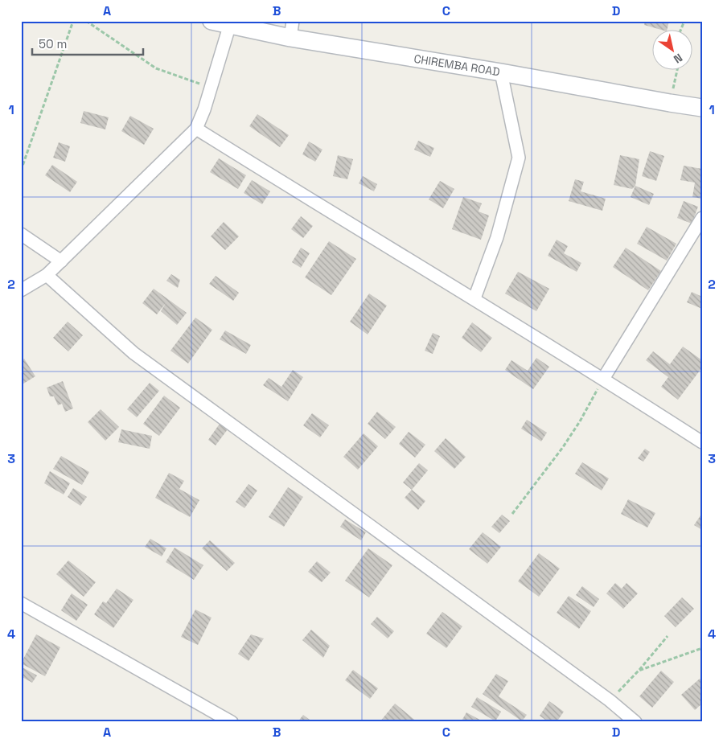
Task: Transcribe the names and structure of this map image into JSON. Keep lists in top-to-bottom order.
{
  "streets": {
    "main road": ["CHIREMBA ROAD"]
  },
  "scale_bar": "50 m",
  "north": "bottom right",
  "grid": {
    "columns": [
      "A",
      "B",
      "C",
      "D"
    ],
    "rows": [
      "1",
      "2",
      "3",
      "4"
    ]
  }
}
